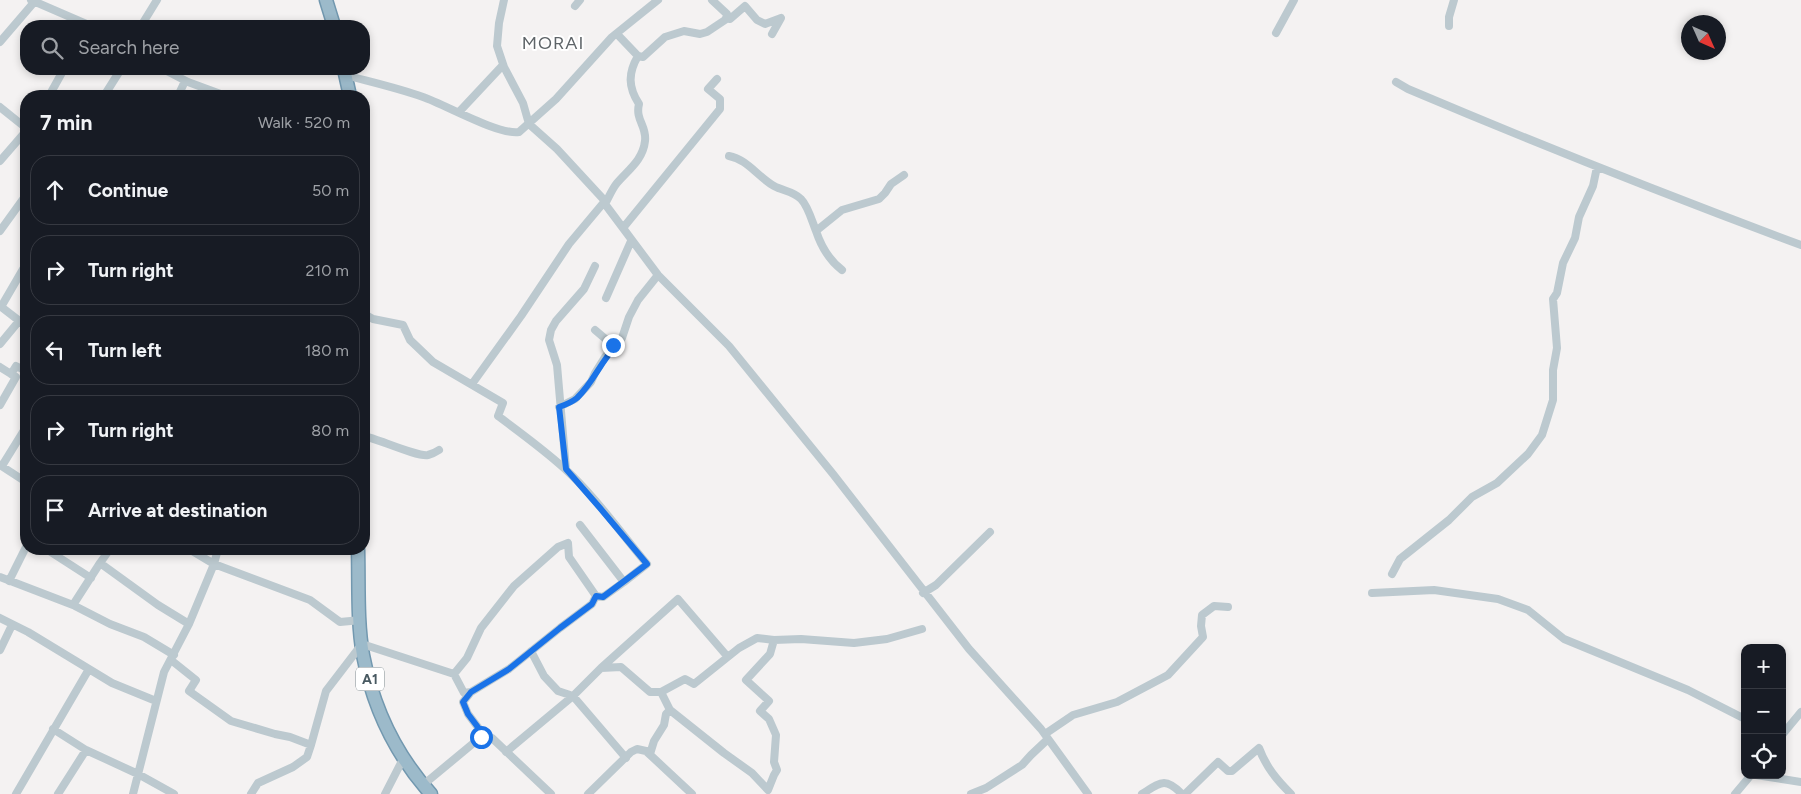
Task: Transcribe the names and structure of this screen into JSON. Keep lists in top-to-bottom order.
{
  "streets": {
    "highway": ["A1"]
  },
  "districts": ["MORAI"],
  "north": "bottom right",
  "page": {
    "search": "Search here",
    "heading": ["7 min", "Walk · 520 m"],
    "list": [
      ["Continue", "50 m"],
      ["Turn right", "210 m"],
      ["Turn left", "180 m"],
      ["Turn right", "80 m"],
      "Arrive at destination"
    ],
    "map_buttons": ["+", "−"]
  }
}
